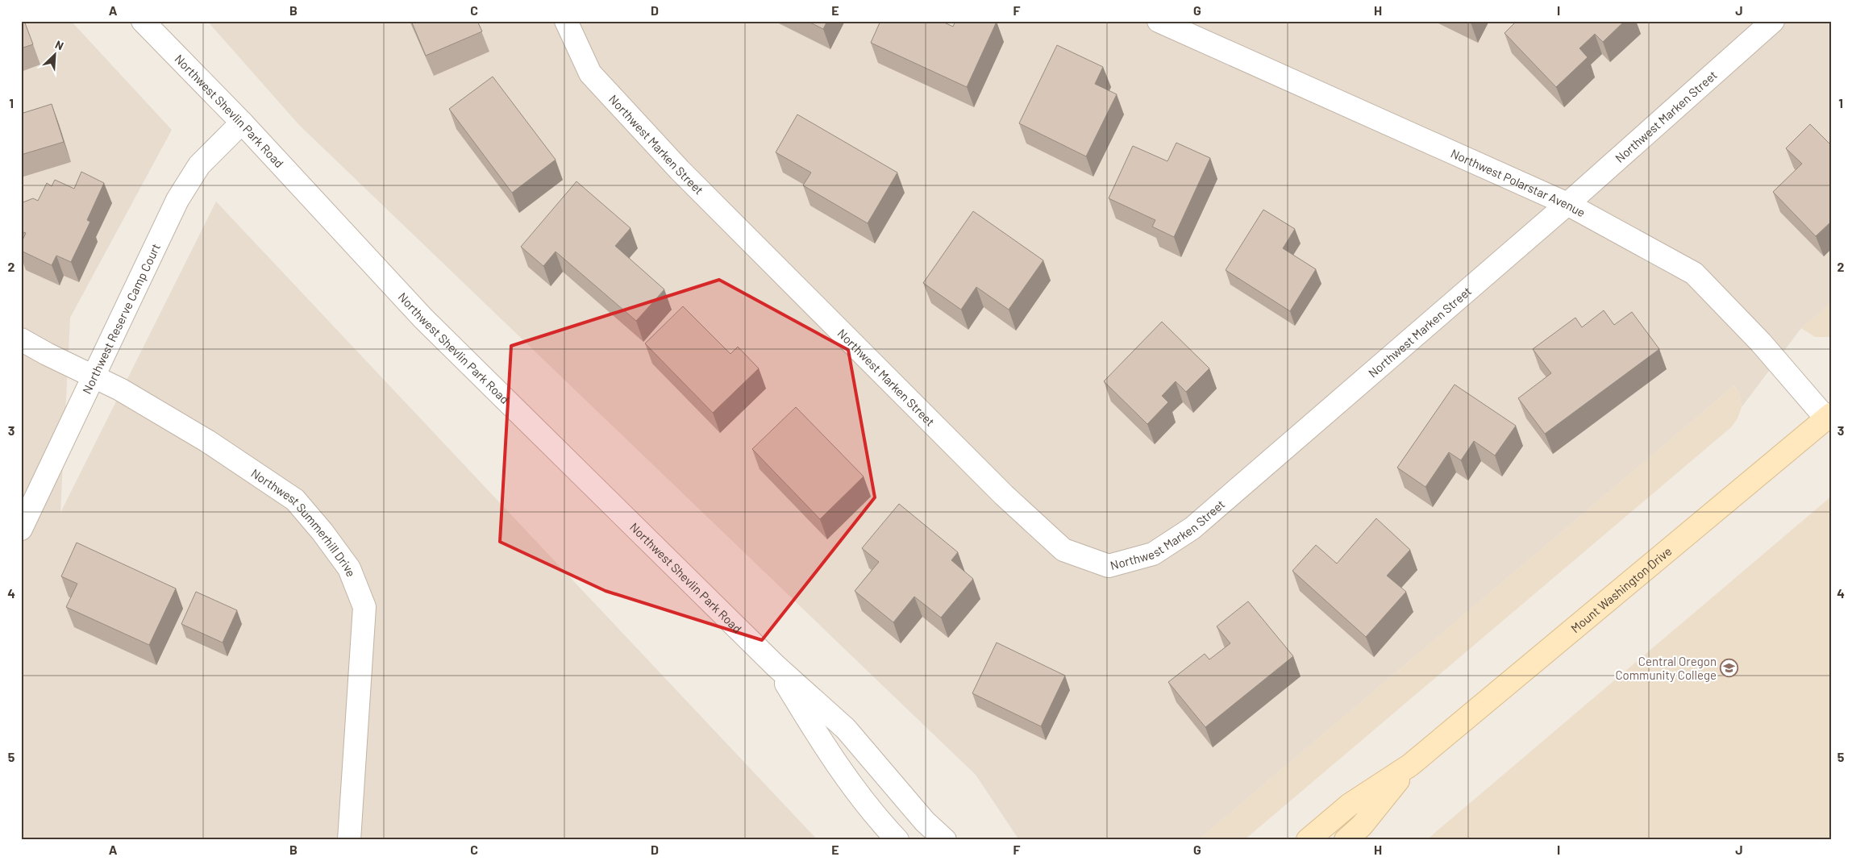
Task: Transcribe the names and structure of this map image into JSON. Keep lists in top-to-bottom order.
{
  "streets": {
    "main road": ["Mount Washington Drive"],
    "street": [
      "Northwest Shevlin Park Road",
      "Northwest Marken Street",
      "Northwest Polarstar Avenue",
      "Northwest Reserve Camp Court",
      "Northwest Summerhill Drive"
    ]
  },
  "crossings": [
    ["Northwest Shevlin Park Road", "Northwest Reserve Camp Court"],
    ["Northwest Marken Street", "Northwest Polarstar Avenue"],
    ["Northwest Polarstar Avenue", "Mount Washington Drive"],
    ["Northwest Reserve Camp Court", "Northwest Summerhill Drive"]
  ],
  "places": {
    "school or university": ["Central Oregon Community College"]
  },
  "north": "top right",
  "grid": {
    "columns": [
      "A",
      "B",
      "C",
      "D",
      "E",
      "F",
      "G",
      "H",
      "I",
      "J"
    ],
    "rows": [
      "1",
      "2",
      "3",
      "4",
      "5"
    ]
  }
}
